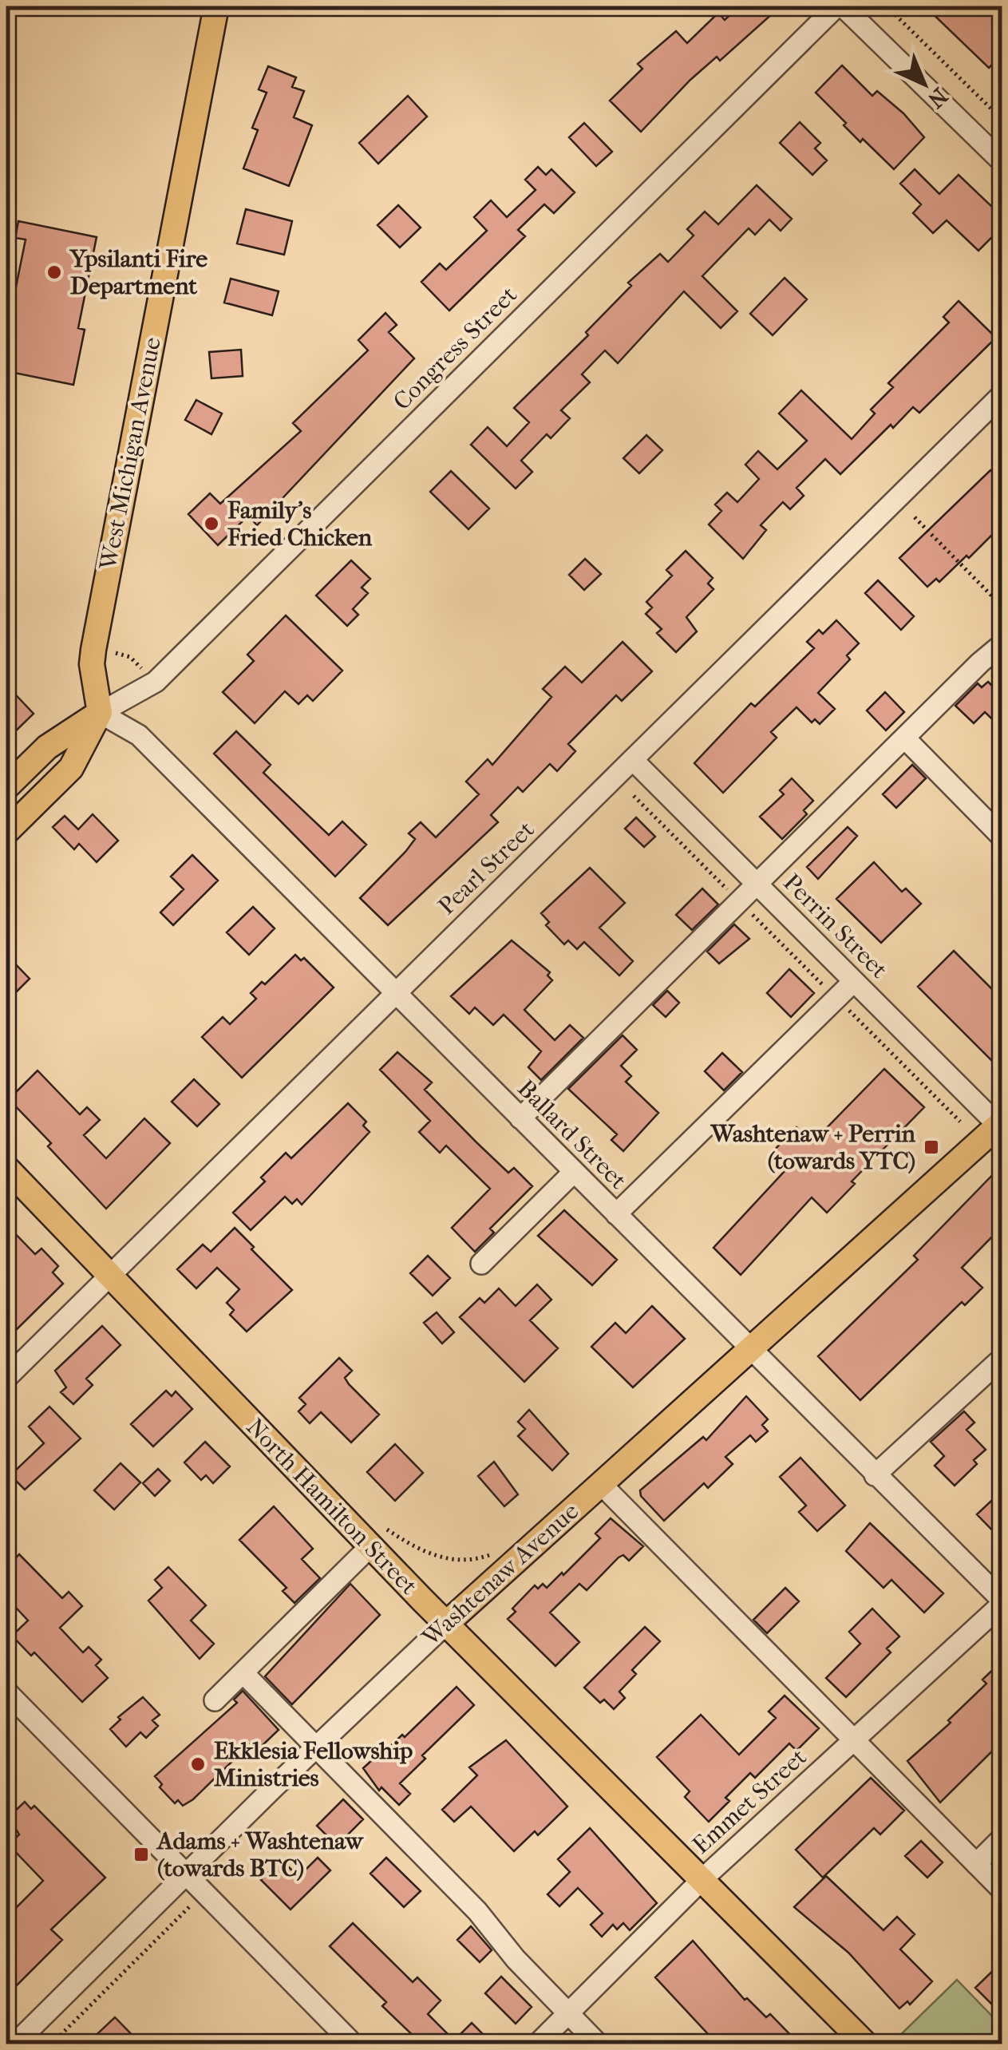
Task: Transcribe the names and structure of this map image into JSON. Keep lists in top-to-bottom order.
{
  "streets": {
    "main road": ["West Michigan Avenue", "North Hamilton Street", "Washtenaw Avenue"],
    "street": [
      "Congress Street",
      "Pearl Street",
      "Perrin Street",
      "Ballard Street",
      "Emmet Street"
    ]
  },
  "crossings": [
    ["Congress Street", "West Michigan Avenue"],
    ["Congress Street", "Ballard Street"],
    ["West Michigan Avenue", "Ballard Street"],
    ["Pearl Street", "Perrin Street"],
    ["Pearl Street", "Ballard Street"],
    ["Pearl Street", "North Hamilton Street"],
    ["Perrin Street", "Washtenaw Avenue"],
    ["Ballard Street", "Washtenaw Avenue"],
    ["Ballard Street", "Emmet Street"],
    ["North Hamilton Street", "Washtenaw Avenue"],
    ["North Hamilton Street", "Emmet Street"]
  ],
  "places": {
    "other": ["Ypsilanti Fire Department", "Family's Fried Chicken", "Ekklesia Fellowship Ministries"],
    "transit": ["Washtenaw + Perrin (towards YTC)", "Adams + Washtenaw (towards BTC)"]
  },
  "north": "bottom right"
}
